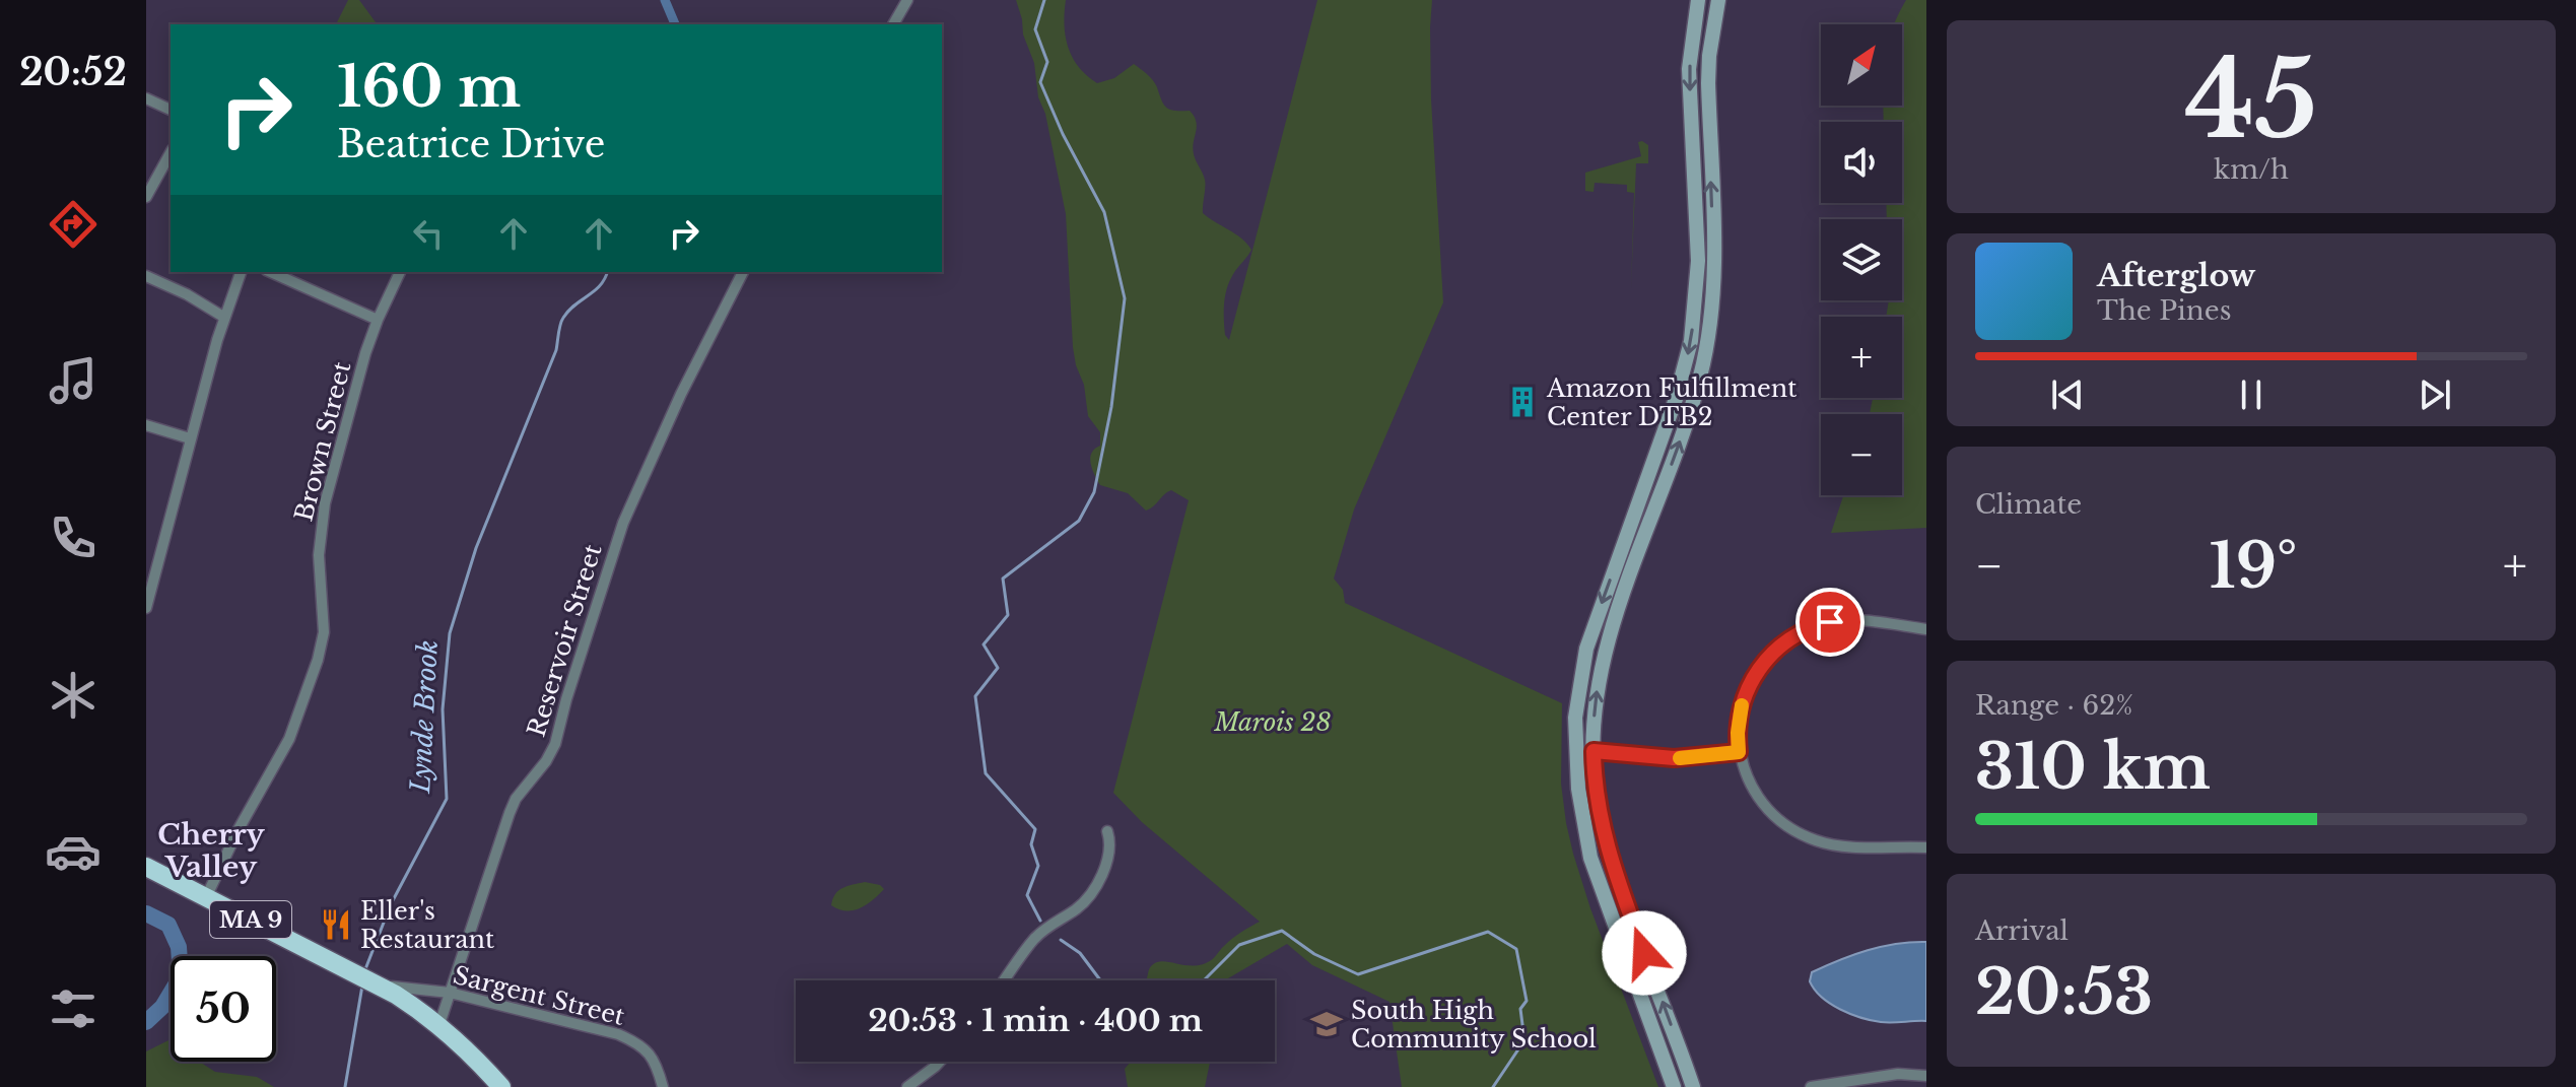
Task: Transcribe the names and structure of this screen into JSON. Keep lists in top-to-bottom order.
{
  "streets": {
    "highway": ["MA 9"],
    "street": ["Brown Street", "Reservoir Street", "Sargent Street"]
  },
  "crossings": [
    ["Brown Street", "MA 9"],
    ["Reservoir Street", "MA 9"],
    ["Reservoir Street", "Sargent Street"],
    ["MA 9", "Sargent Street"]
  ],
  "districts": ["Cherry Valley"],
  "water": ["Lynde Brook"],
  "parks": ["Marois 28"],
  "places": {
    "building": ["Amazon Fulfillment Center DTB2"],
    "restaurant": ["Eller's Restaurant"],
    "school or university": ["South High Community School"]
  },
  "north": "top right",
  "page": {
    "tabs": "20:52",
    "tile": [
      ["45", "km/h"],
      "Climate",
      ["Range · 62%", "310 km"],
      ["Arrival", "20:53"]
    ],
    "map_buttons": ["+", "−"],
    "turn": ["160 m", "Beatrice Drive"],
    "song": ["Afterglow", "The Pines"],
    "heat": ["−", "19°", "+"],
    "limit": "50",
    "trip": "20:53 · 1 min · 400 m"
  }
}
